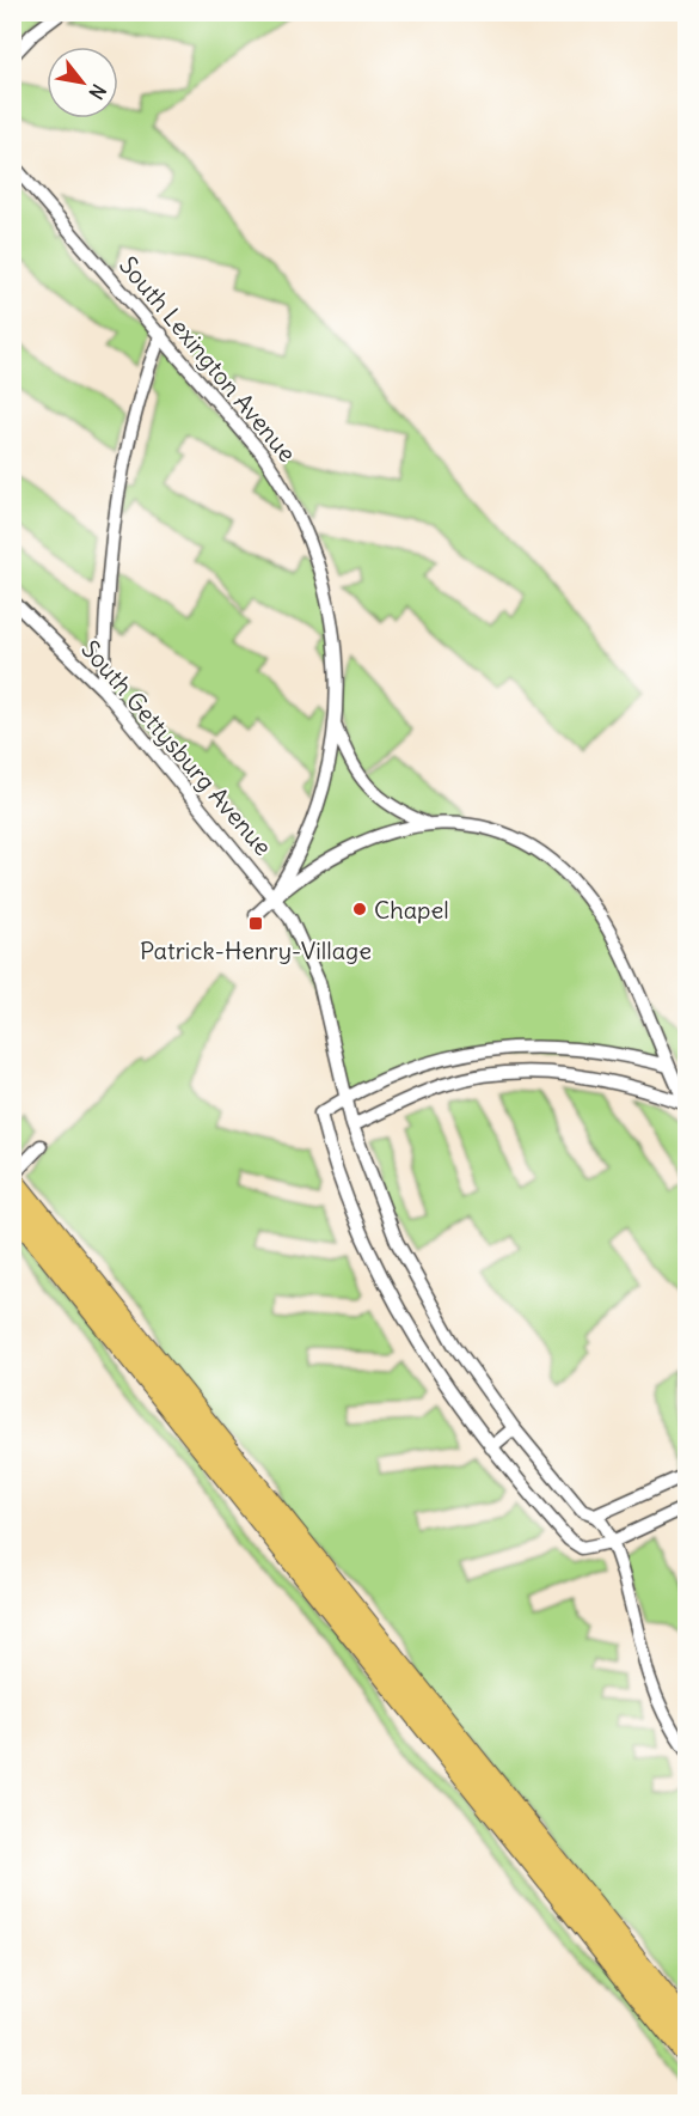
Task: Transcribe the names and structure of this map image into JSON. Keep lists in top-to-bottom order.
{
  "streets": {
    "street": ["South Lexington Avenue", "South Gettysburg Avenue"]
  },
  "crossings": [
    ["South Lexington Avenue", "South Gettysburg Avenue"]
  ],
  "places": {
    "other": ["Chapel"],
    "transit": ["Patrick-Henry-Village"]
  },
  "north": "bottom right"
}
